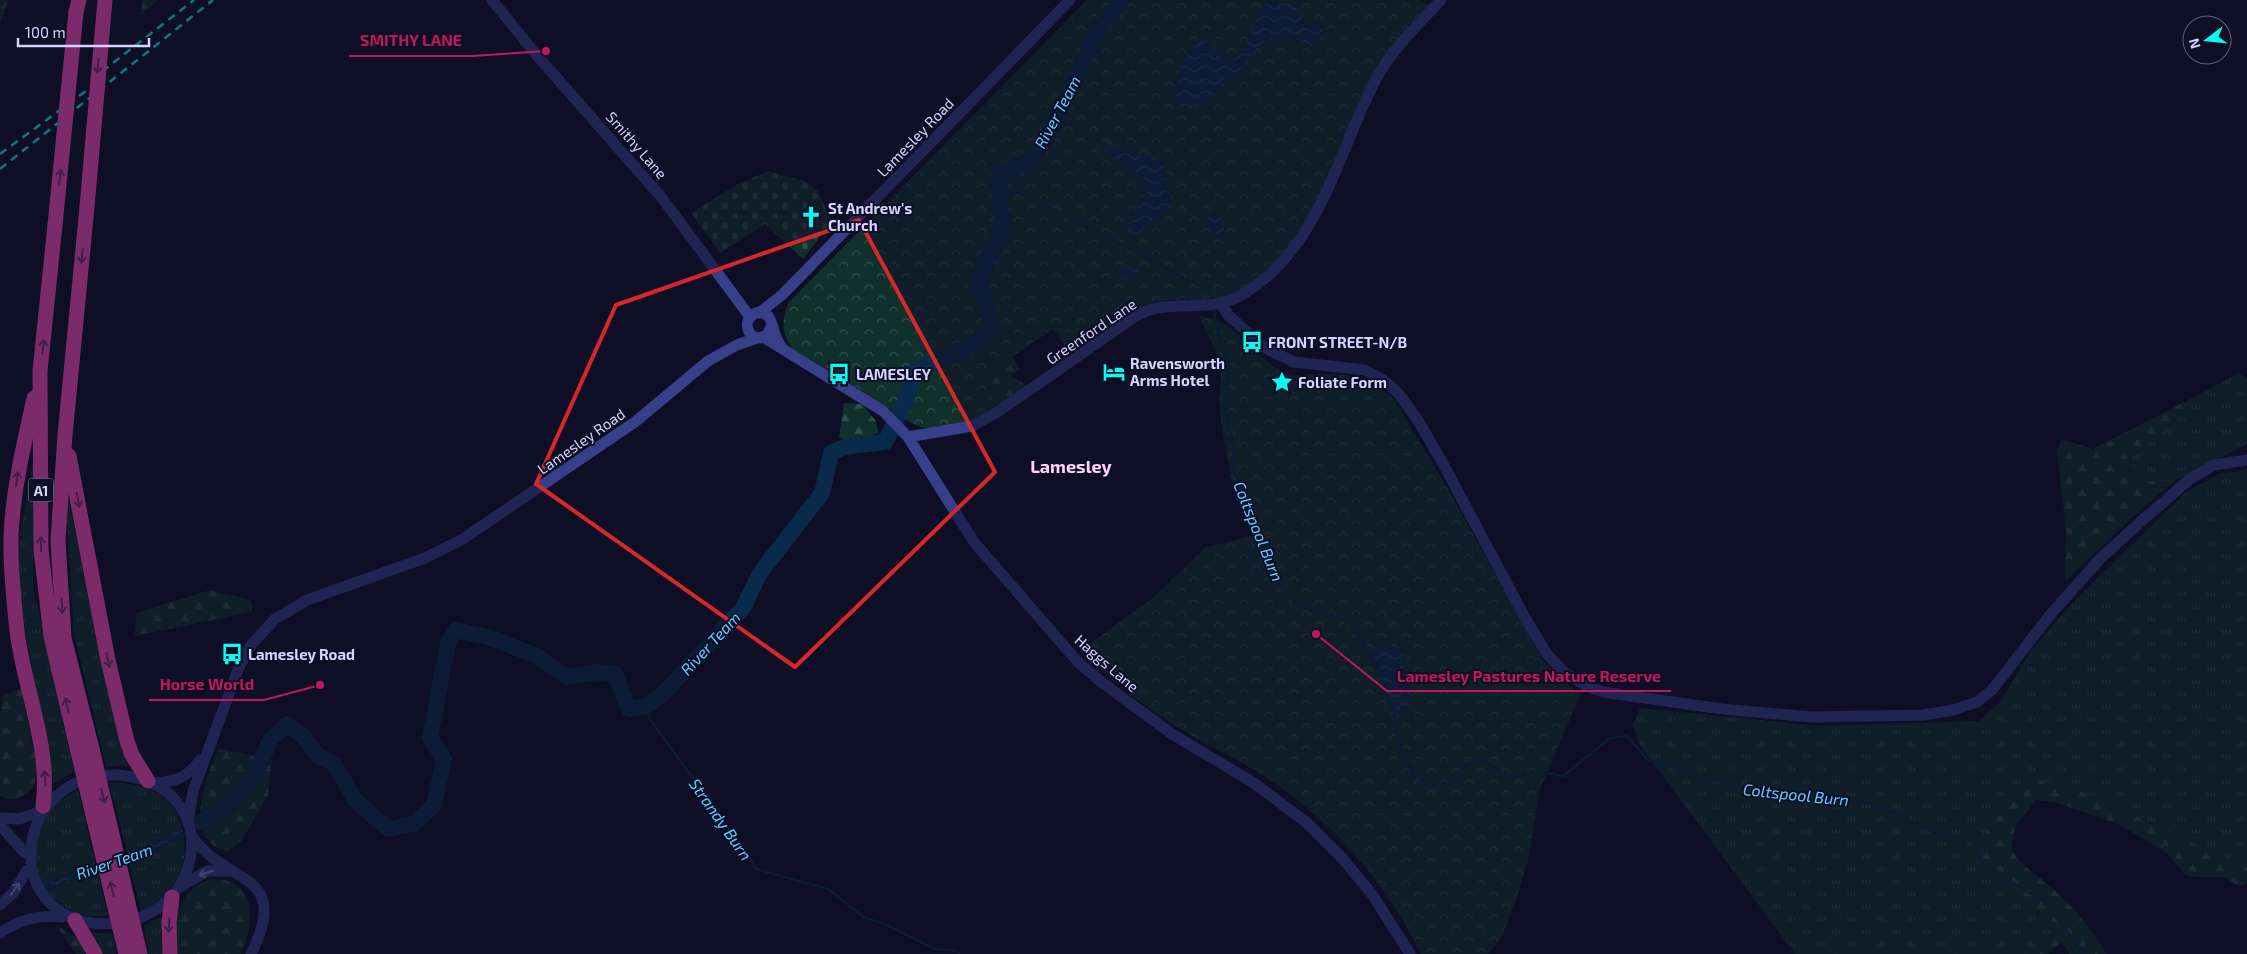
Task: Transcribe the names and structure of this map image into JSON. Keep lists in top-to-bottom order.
{
  "streets": {
    "highway": ["A1"],
    "street": [
      "Lamesley Road",
      "Smithy Lane",
      "Greenford Lane",
      "Haggs Lane"
    ]
  },
  "crossings": [
    ["Lamesley Road", "Smithy Lane"],
    ["Lamesley Road", "Haggs Lane"],
    ["Smithy Lane", "Haggs Lane"],
    ["Greenford Lane", "Haggs Lane"]
  ],
  "districts": ["Lamesley"],
  "water": ["River Team", "Coltspool Burn", "Strandy Burn"],
  "places": {
    "other": ["SMITHY LANE", "Lamesley Pastures Nature Reserve", "Horse World"],
    "church": ["St Andrew's Church"],
    "bus stop": ["FRONT STREET-N/B", "LAMESLEY", "Lamesley Road"],
    "hotel": ["Ravensworth Arms Hotel"],
    "place": ["Foliate Form"]
  },
  "scale_bar": "100 m",
  "north": "left"
}
